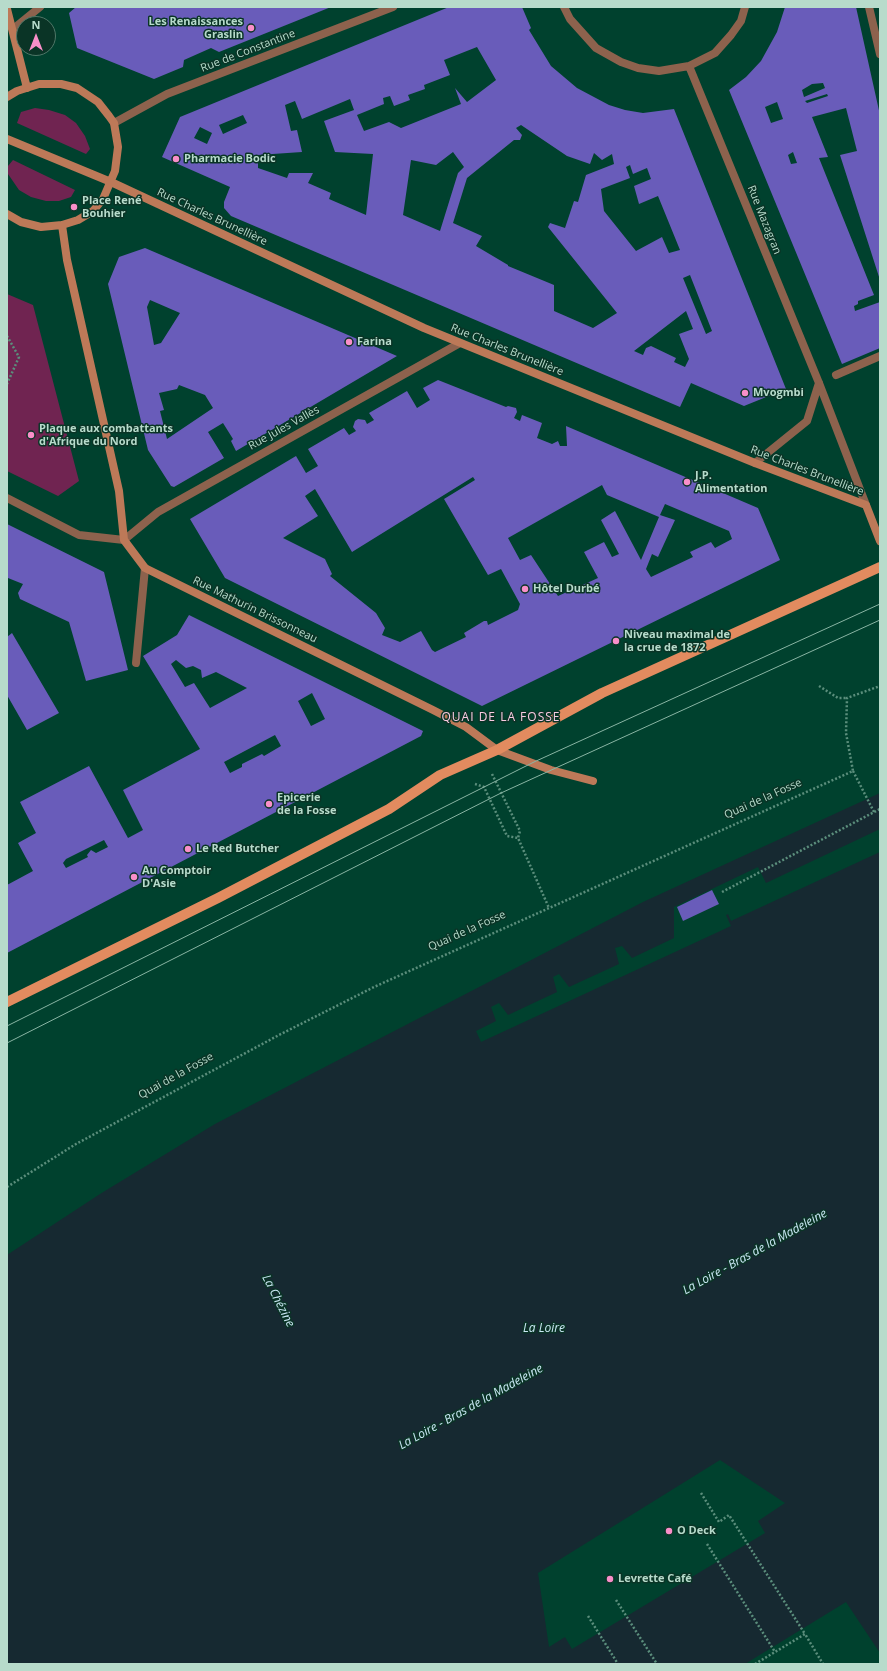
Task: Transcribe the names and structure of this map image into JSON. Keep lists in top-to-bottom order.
{
  "streets": {
    "main road": ["Rue Charles Brunellière", "Rue Mathurin Brissonneau"],
    "street": ["Rue de Constantine", "Rue Mazagran", "Rue Jules Vallès"],
    "path": ["Quai de la Fosse"]
  },
  "crossings": [
    ["Rue Charles Brunellière", "Rue Mazagran"],
    ["Rue Charles Brunellière", "Rue Jules Vallès"],
    ["Rue Jules Vallès", "Rue Mathurin Brissonneau"]
  ],
  "districts": ["QUAI DE LA FOSSE"],
  "water": ["La Loire - Bras de la Madeleine", "La Chézine", "La Loire"],
  "places": [
    "Les Renaissances Graslin",
    "Pharmacie Bodic",
    "Place René Bouhier",
    "Farina",
    "Mvogmbi",
    "Plaque aux combattants d'Afrique du Nord",
    "J.P. Alimentation",
    "Hôtel Durbé",
    "Niveau maximal de la crue de 1872",
    "Epicerie de la Fosse",
    "Le Red Butcher",
    "Au Comptoir D'Asie",
    "O Deck",
    "Levrette Café"
  ],
  "north": "top"
}
